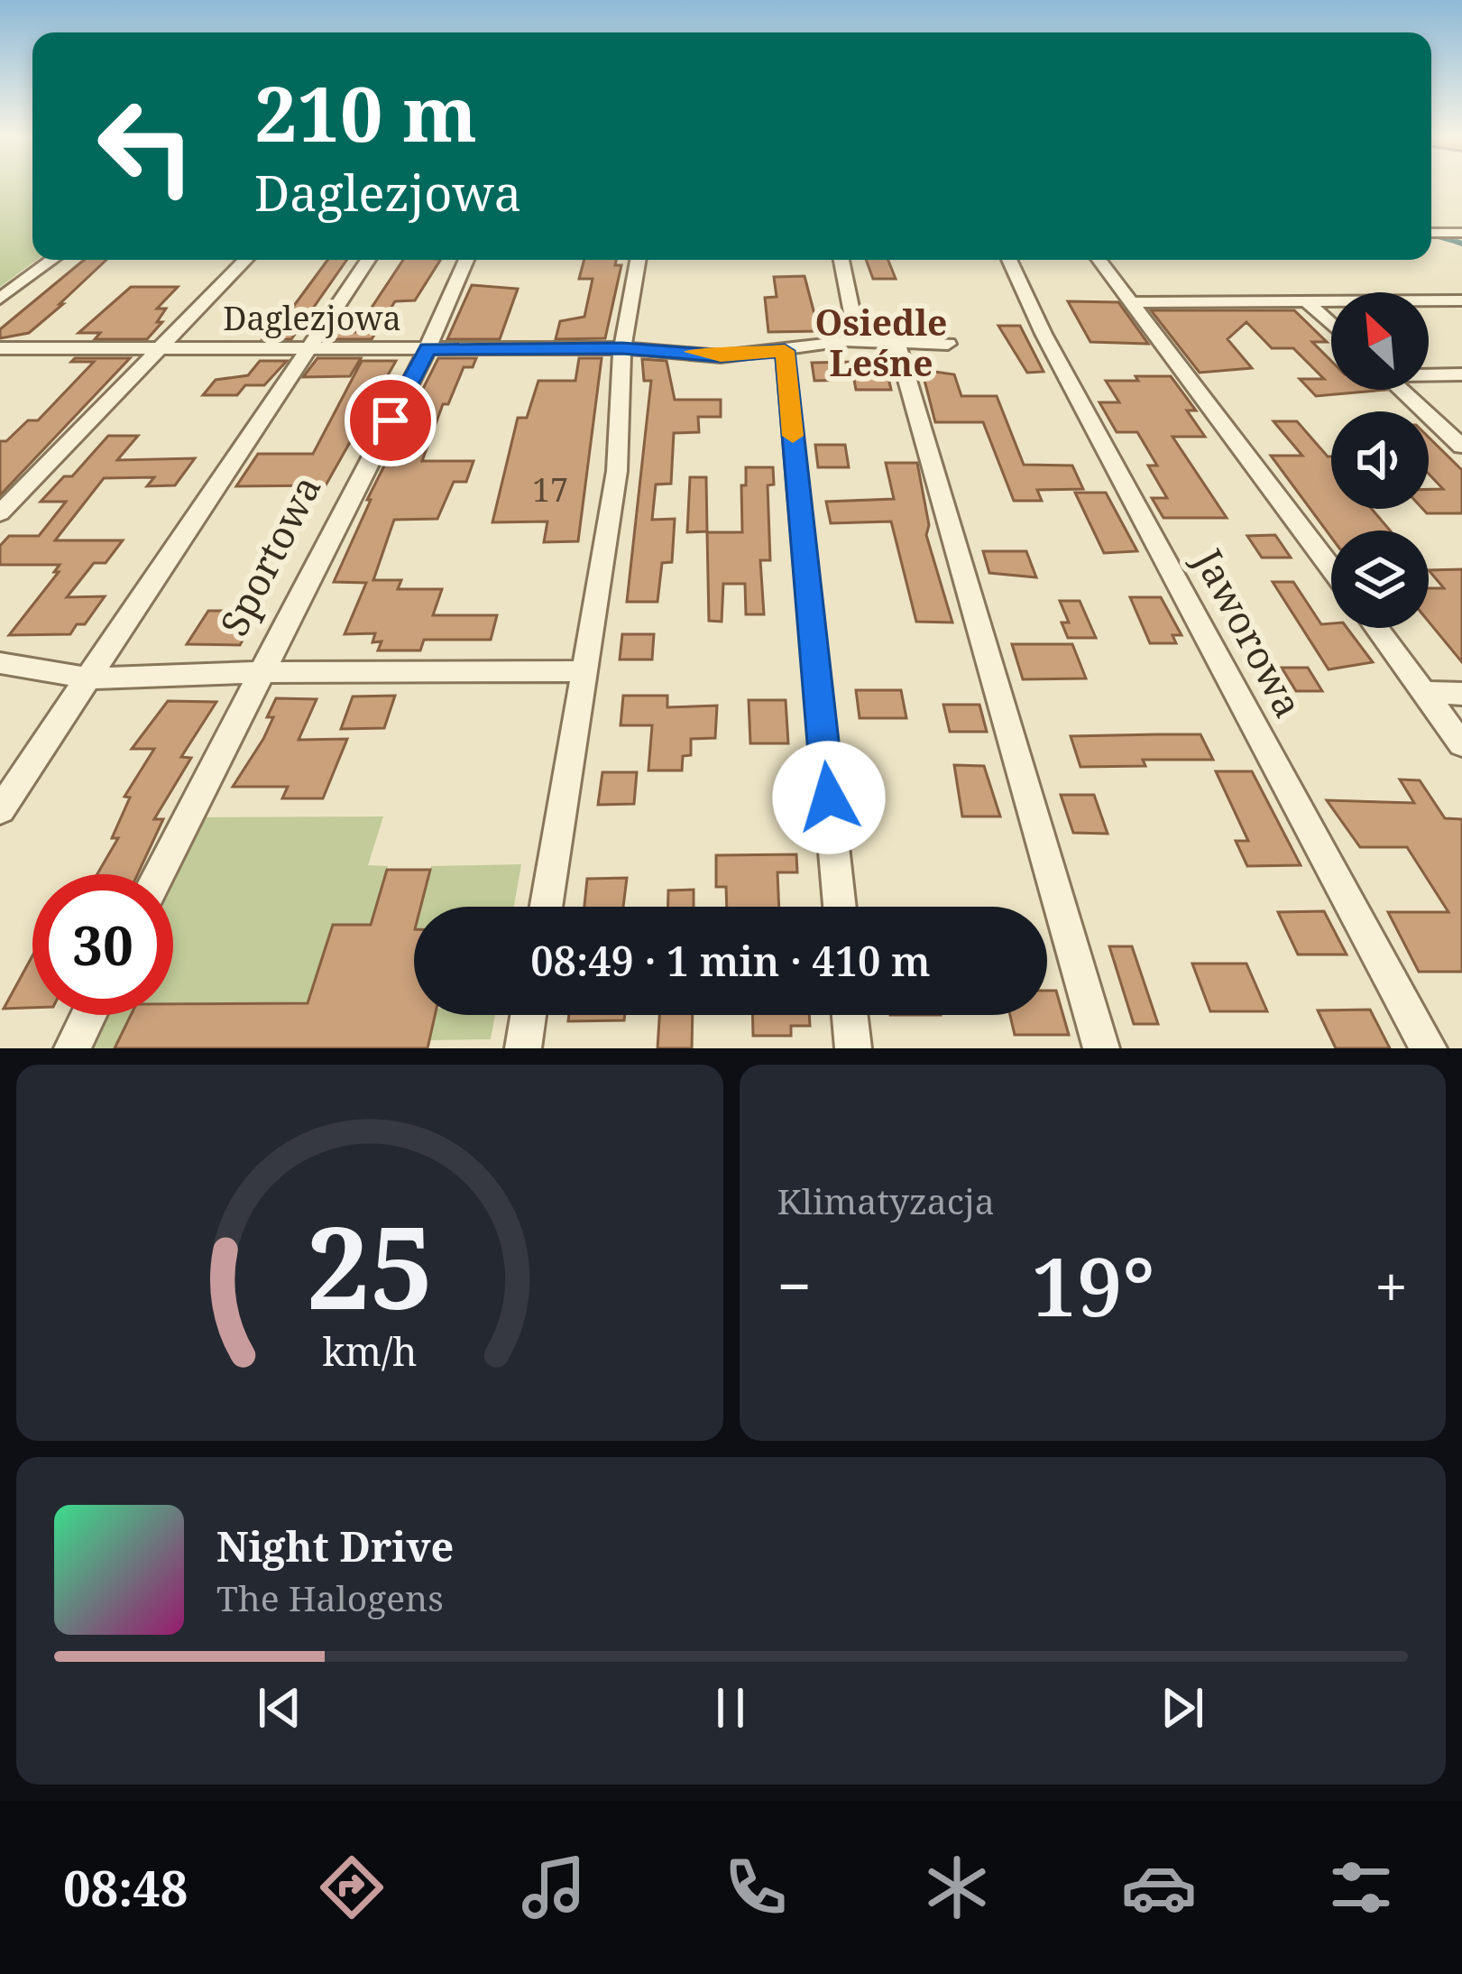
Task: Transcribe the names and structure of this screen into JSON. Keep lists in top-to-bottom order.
{
  "streets": {
    "street": ["Daglezjowa", "Sportowa", "Jaworowa"]
  },
  "crossings": [
    ["Daglezjowa", "Sportowa"]
  ],
  "districts": ["Osiedle Leśne"],
  "house_numbers": ["17"],
  "north": "top left",
  "page": {
    "turn": ["210 m", "Daglezjowa"],
    "limit": "30",
    "trip": "08:49 · 1 min · 410 m",
    "tile": "Klimatyzacja",
    "heat": ["−", "19°", "+"],
    "song": ["Night Drive", "The Halogens"],
    "tabs": "08:48",
    "gauge": ["25", "km/h"]
  }
}
